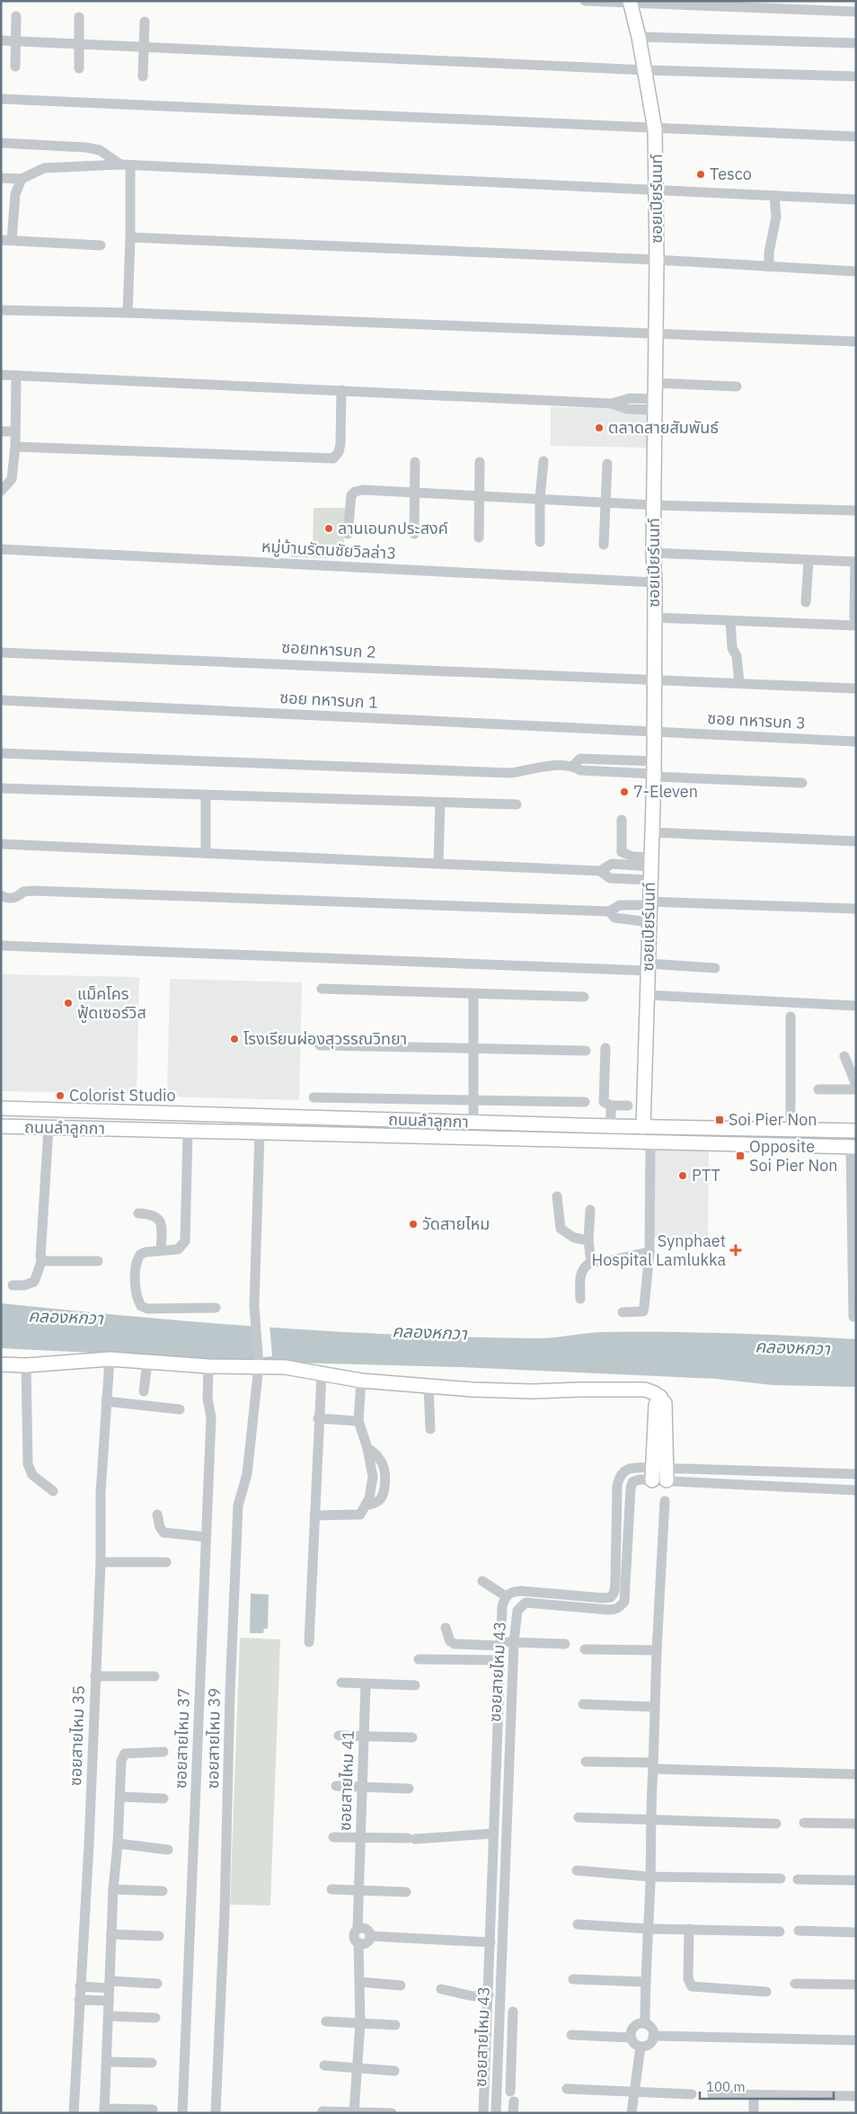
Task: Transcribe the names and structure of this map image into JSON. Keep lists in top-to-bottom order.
{
  "streets": {
    "street": [
      "ซอยเปียร์นนท์",
      "หมู่บ้านรัตนชัยวิลล่า3",
      "ซอยทหารบก 2",
      "ซอย ทหารบก 1",
      "ซอย ทหารบก 3",
      "ถนนลำลูกกา",
      "ซอยสายไหม 43",
      "ซอยสายไหม 35",
      "ซอยสายไหม 37",
      "ซอยสายไหม 39",
      "ซอยสายไหม 41"
    ]
  },
  "crossings": [
    ["ซอยเปียร์นนท์", "หมู่บ้านรัตนชัยวิลล่า3"],
    ["ซอยเปียร์นนท์", "ซอยทหารบก 2"],
    ["ซอยเปียร์นนท์", "ซอย ทหารบก 1"],
    ["ซอยเปียร์นนท์", "ซอย ทหารบก 3"],
    ["ซอยเปียร์นนท์", "ถนนลำลูกกา"],
    ["ซอย ทหารบก 1", "ซอย ทหารบก 3"],
    ["ถนนลำลูกกา", "ซอยสายไหม 39"]
  ],
  "water": ["คลองหกวา"],
  "places": {
    "other": [
      "Tesco",
      "ตลาดสายสัมพันธ์",
      "ลานเอนกประสงค์",
      "7-Eleven",
      "แม็คโคร ฟู้ดเซอร์วิส",
      "โรงเรียนผ่องสุวรรณวิทยา",
      "Colorist Studio",
      "PTT",
      "วัดสายไหม"
    ],
    "transit": ["Soi Pier Non", "Opposite Soi Pier Non"],
    "health": ["Synphaet Hospital Lamlukka"]
  },
  "scale_bar": "100 m"
}
